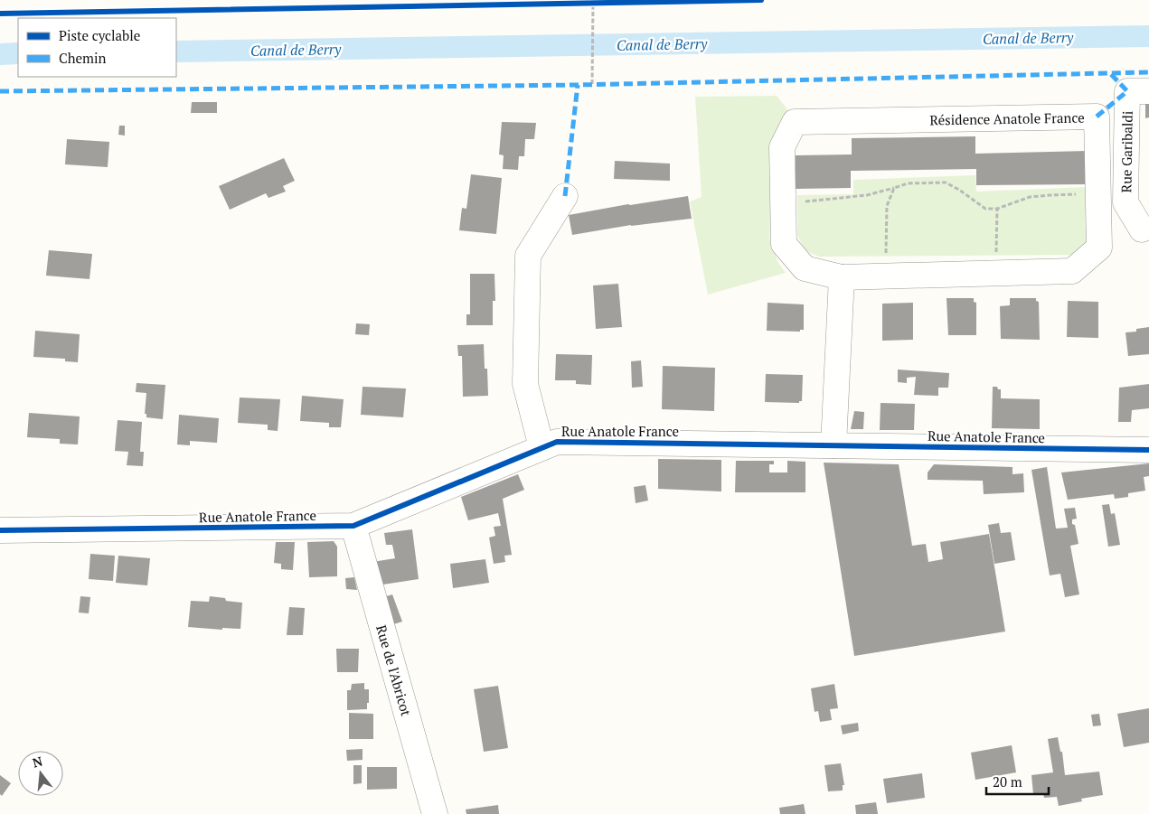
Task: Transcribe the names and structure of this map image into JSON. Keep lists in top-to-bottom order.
{
  "streets": {
    "street": [
      "Résidence Anatole France",
      "Rue Garibaldi",
      "Rue Anatole France",
      "Rue de l'Abricot"
    ]
  },
  "crossings": [
    ["Rue Anatole France", "Rue de l'Abricot"]
  ],
  "water": ["Canal de Berry"],
  "legend": ["Piste cyclable", "Chemin"],
  "scale_bar": "20 m",
  "north": "top"
}
